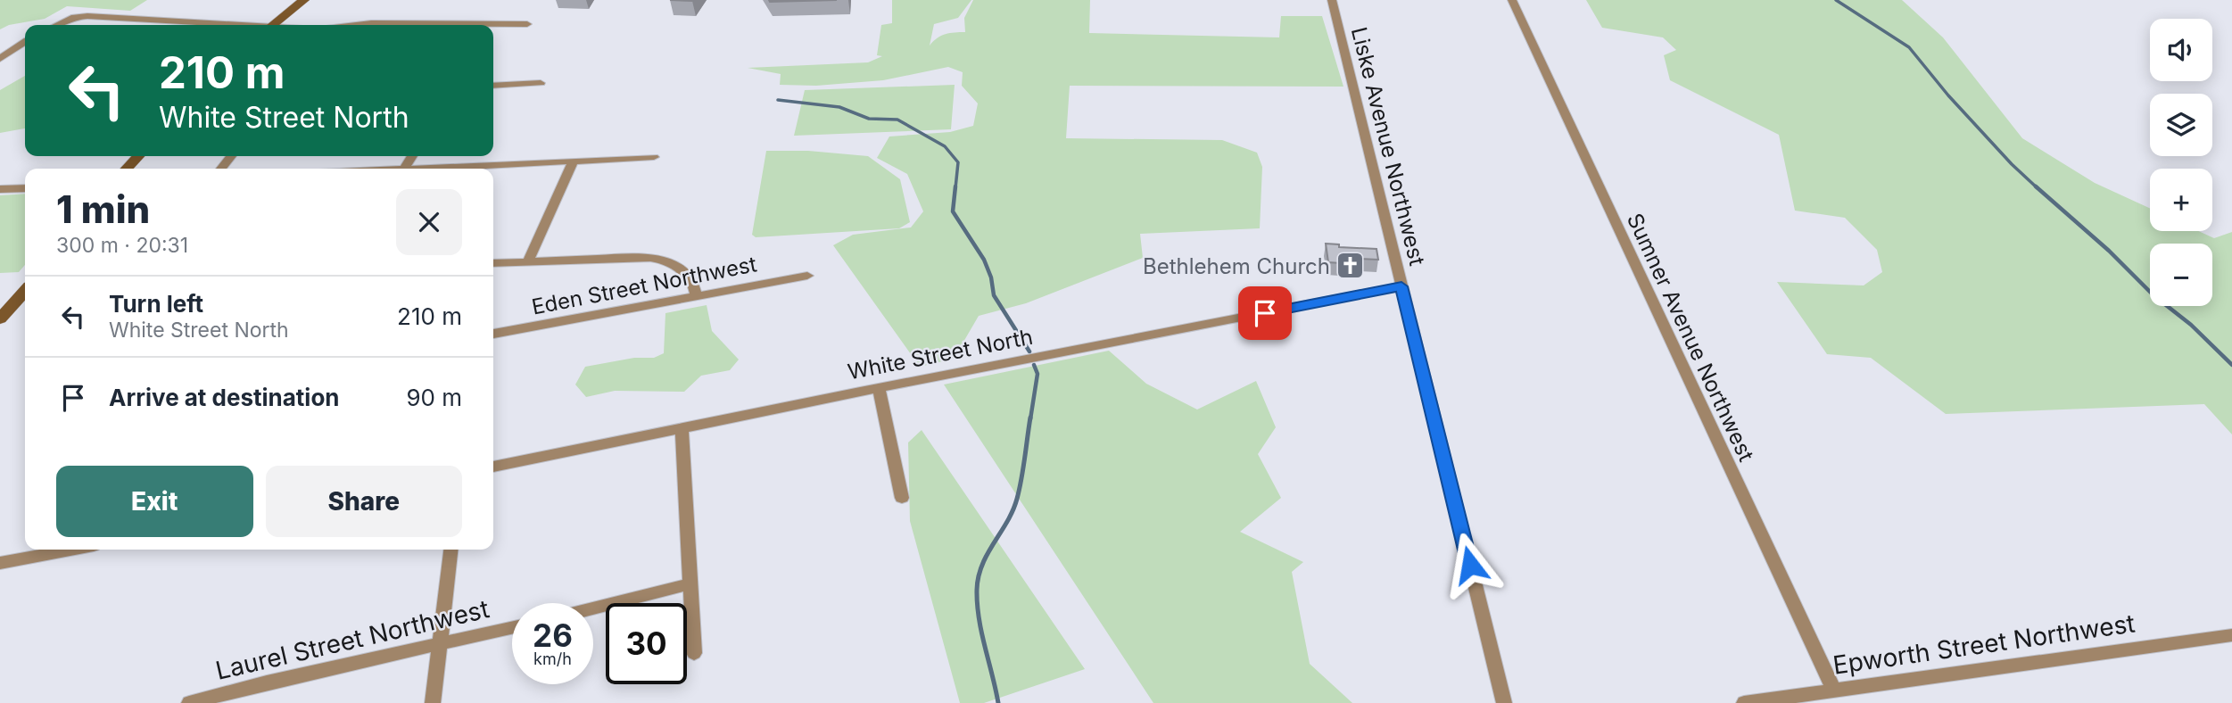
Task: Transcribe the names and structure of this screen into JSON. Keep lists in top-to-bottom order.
{
  "streets": {
    "street": [
      "Liske Avenue Northwest",
      "Eden Street Northwest",
      "Sumner Avenue Northwest",
      "White Street North",
      "Laurel Street Northwest",
      "Epworth Street Northwest"
    ]
  },
  "crossings": [
    ["Liske Avenue Northwest", "White Street North"],
    ["Sumner Avenue Northwest", "Epworth Street Northwest"]
  ],
  "places": {
    "church": ["Bethlehem Church"]
  },
  "page": {
    "map_buttons": ["+", "−"],
    "turn": ["210 m", "White Street North"],
    "heading": ["1 min", "300 m · 20:31"],
    "list": [
      {
        "name": "Turn left",
        "note": "White Street North",
        "value": "210 m"
      },
      {
        "name": "Arrive at destination",
        "value": "90 m"
      }
    ],
    "buttons": ["Exit", "Share"],
    "speed": "26 km/h",
    "limit": "30"
  }
}
